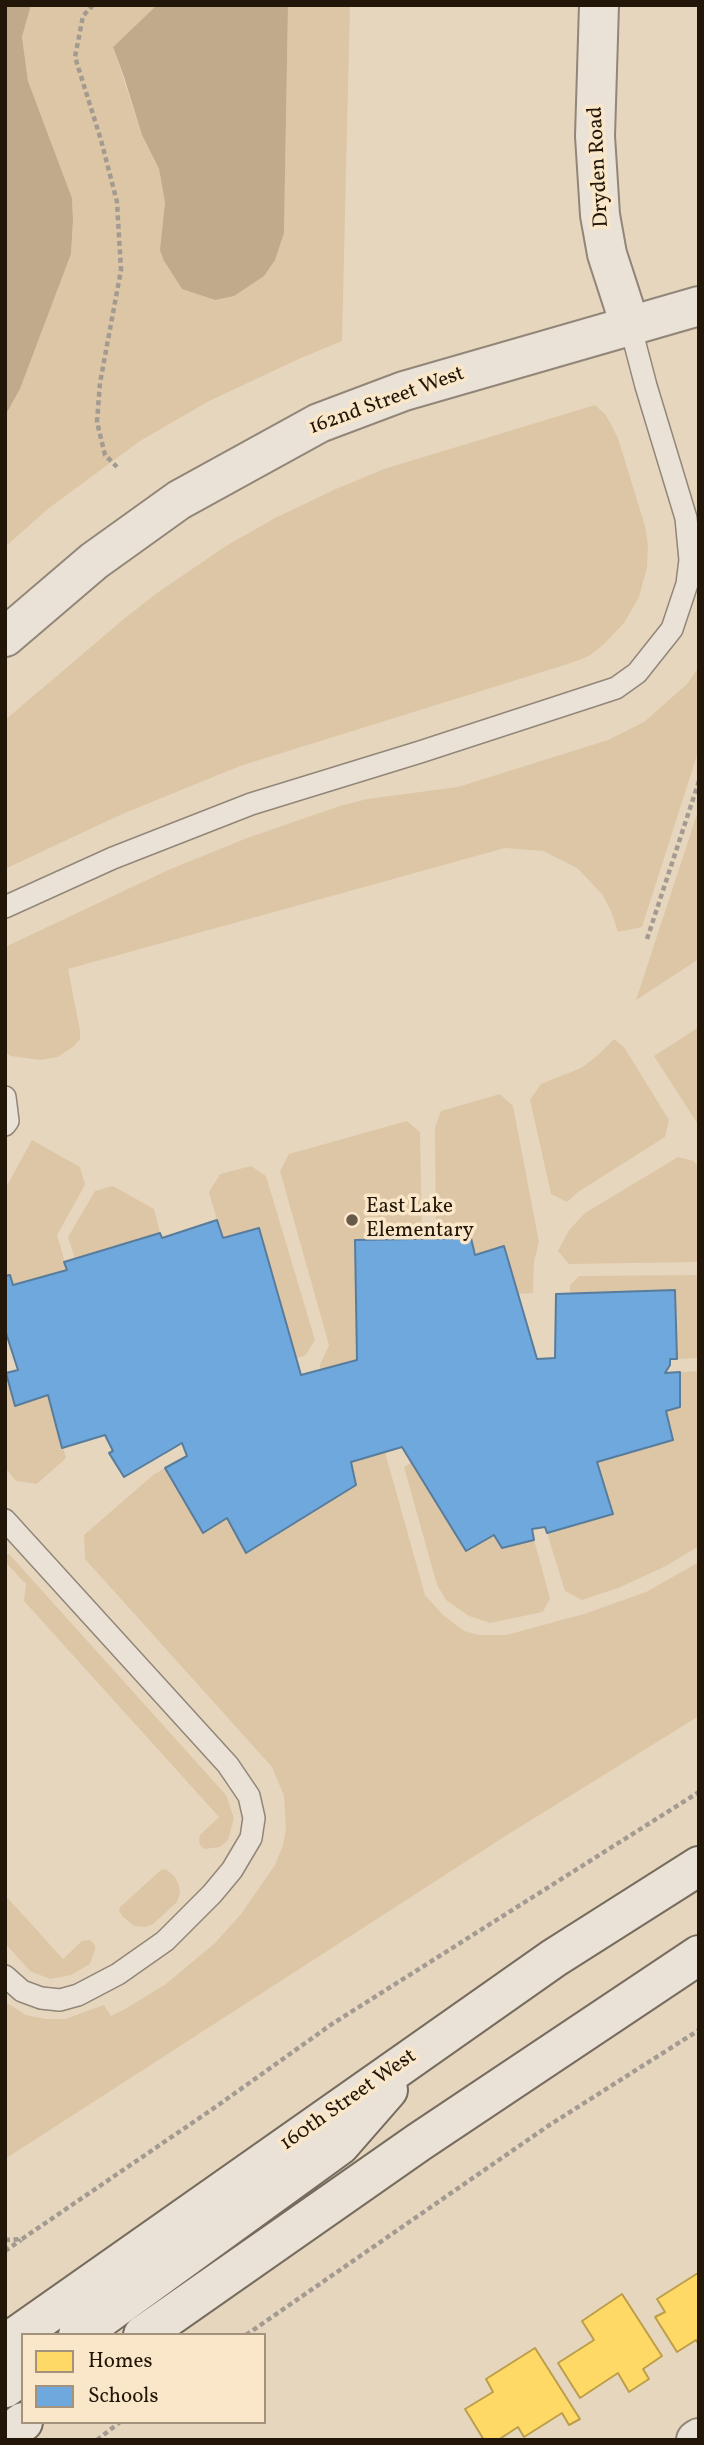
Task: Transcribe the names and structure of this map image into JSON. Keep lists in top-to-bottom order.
{
  "streets": {
    "main road": ["Dryden Road", "162nd Street West", "160th Street West"]
  },
  "crossings": [
    ["Dryden Road", "162nd Street West"]
  ],
  "places": ["East Lake Elementary"],
  "legend": ["Homes", "Schools"]
}
